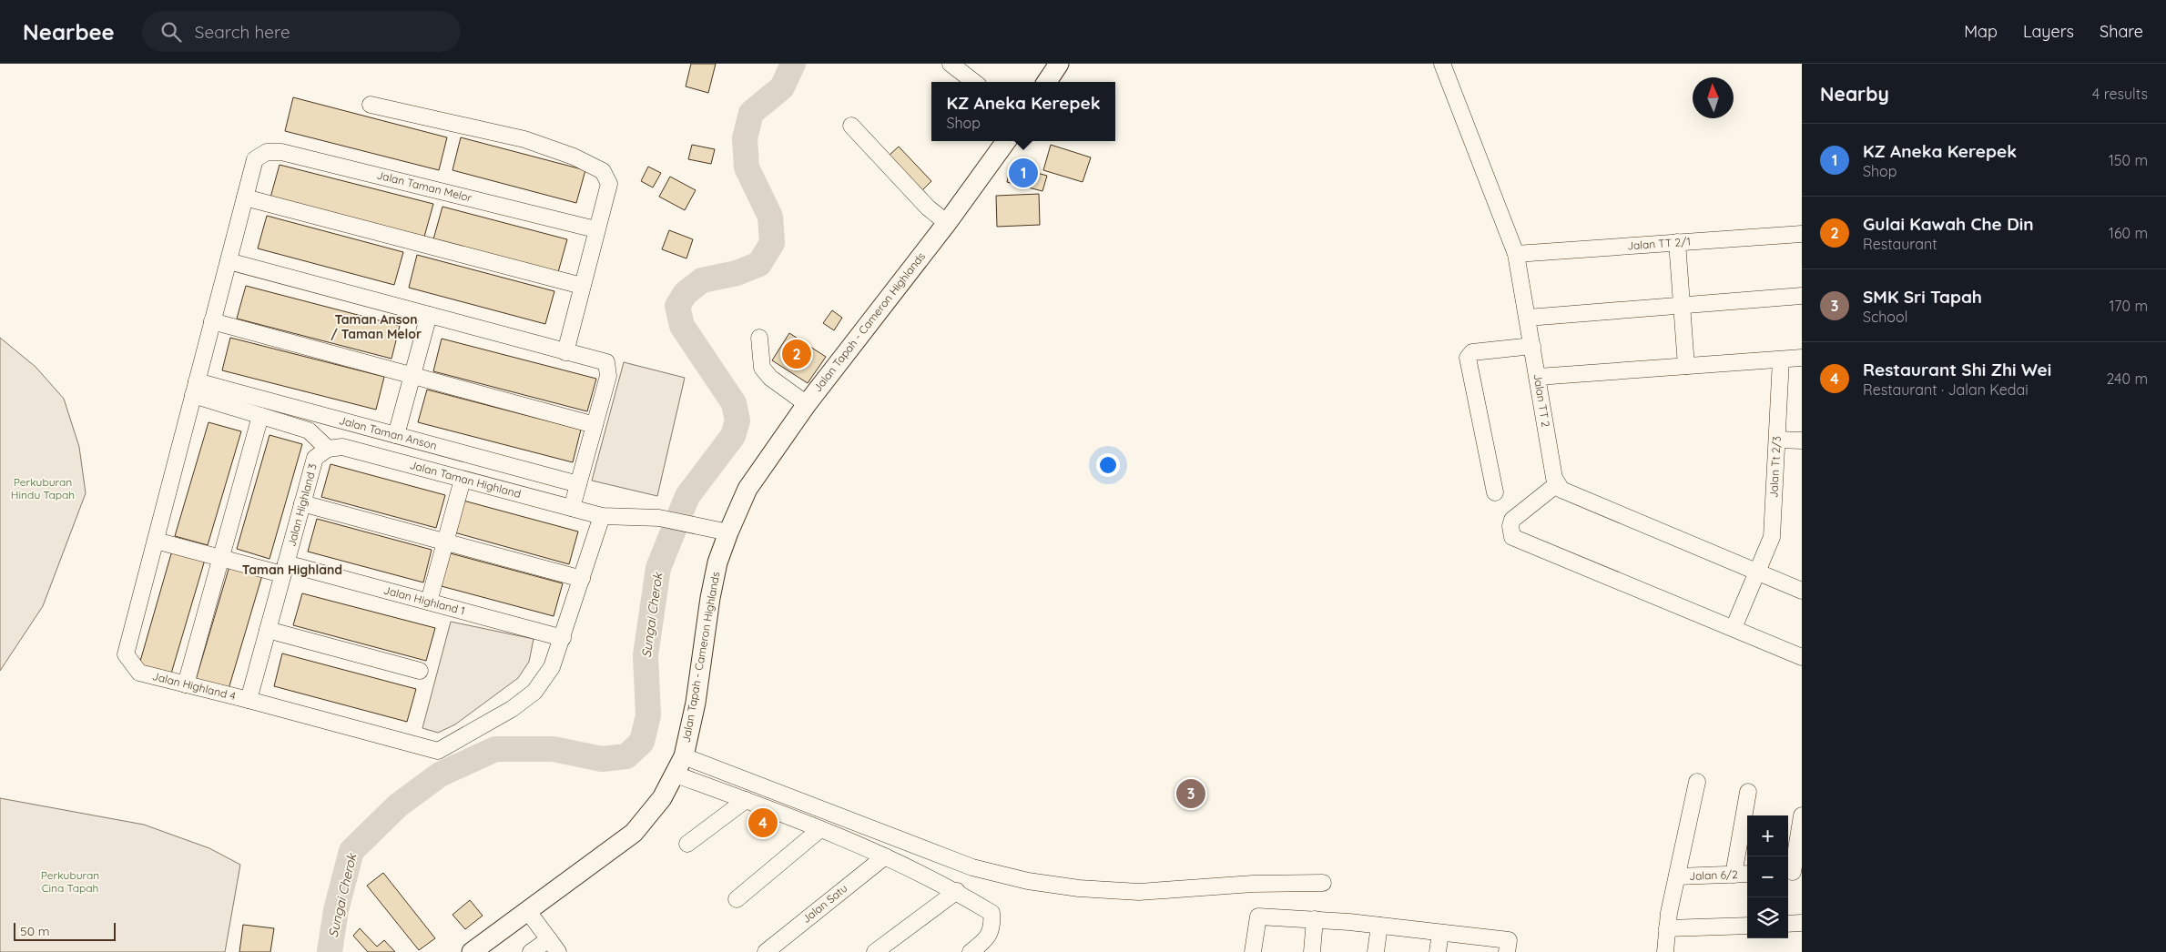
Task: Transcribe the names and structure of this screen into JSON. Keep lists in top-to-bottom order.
{
  "streets": {
    "main road": ["Jalan Tapah - Cameron Highlands"],
    "street": [
      "Jalan Taman Melor",
      "Jalan TT 2/1",
      "Jalan TT 2",
      "Jalan Taman Anson",
      "Jalan Tt 2/3",
      "Jalan Taman Highland",
      "Jalan Highland 3",
      "Jalan Highland 1",
      "Jalan Highland 4",
      "Jalan 6/2",
      "Jalan Satu"
    ]
  },
  "crossings": [
    ["Jalan Taman Melor", "Jalan Highland 4"],
    ["Jalan TT 2/1", "Jalan TT 2"],
    ["Jalan Tapah - Cameron Highlands", "Jalan Taman Highland"],
    ["Jalan Taman Anson", "Jalan Highland 4"],
    ["Jalan Taman Highland", "Jalan Highland 3"],
    ["Jalan Highland 3", "Jalan Highland 1"],
    ["Jalan Highland 3", "Jalan Highland 4"],
    ["Jalan Highland 1", "Jalan Highland 4"]
  ],
  "districts": ["Taman Anson / Taman Melor", "Taman Highland"],
  "water": ["Sungai Cherok"],
  "parks": ["Perkuburan Hindu Tapah", "Perkuburan Cina Tapah"],
  "scale_bar": "50 m",
  "north": "top",
  "page": {
    "header": "Nearbee",
    "search": "Search here",
    "nav": ["Map", "Layers", "Share"],
    "heading": ["Nearby", "4 results"],
    "popup": ["KZ Aneka Kerepek", "Shop"],
    "list": [
      {
        "mark": "1",
        "name": "KZ Aneka Kerepek",
        "note": "Shop",
        "value": "150 m"
      },
      {
        "mark": "2",
        "name": "Gulai Kawah Che Din",
        "note": "Restaurant",
        "value": "160 m"
      },
      {
        "mark": "3",
        "name": "SMK Sri Tapah",
        "note": "School",
        "value": "170 m"
      },
      {
        "mark": "4",
        "name": "Restaurant Shi Zhi Wei",
        "note": "Restaurant · Jalan Kedai",
        "value": "240 m"
      }
    ],
    "pins": [
      "1",
      "2",
      "3",
      "4"
    ],
    "map_buttons": ["+", "−"],
    "scale": "50 m"
  }
}
